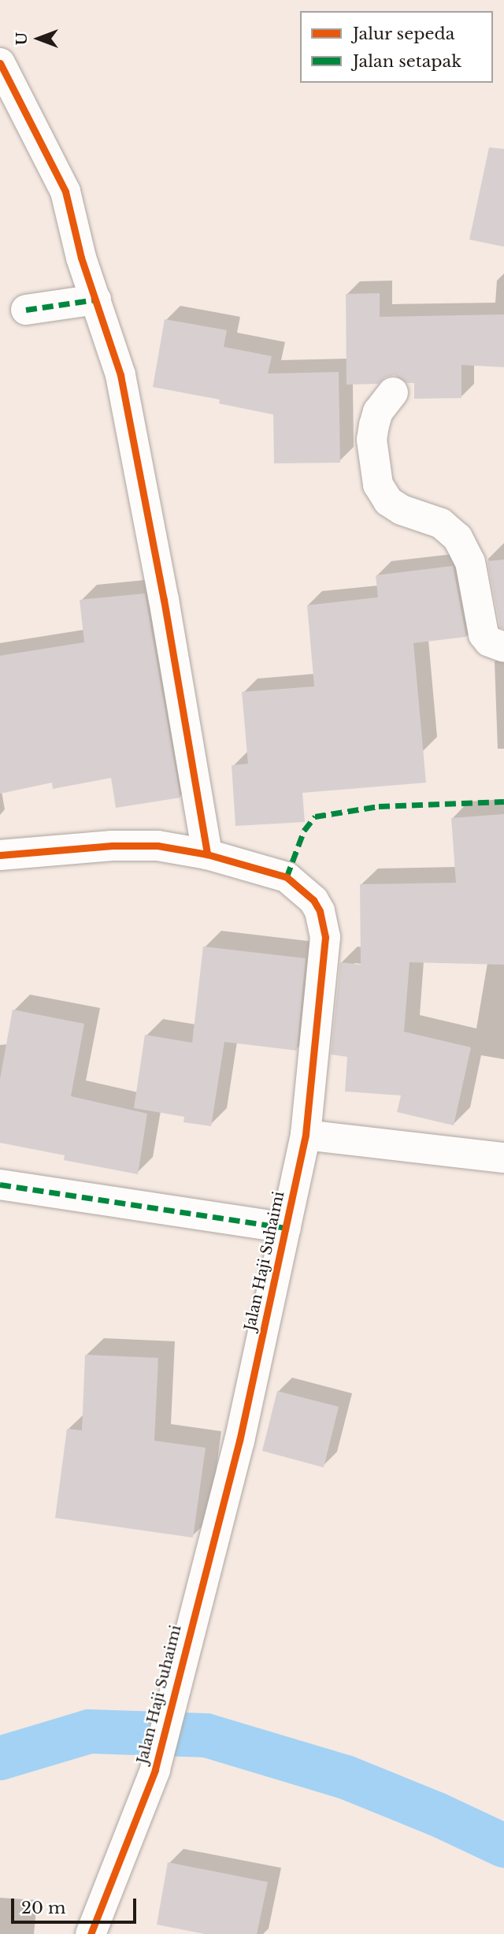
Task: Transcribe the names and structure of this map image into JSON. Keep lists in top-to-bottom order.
{
  "streets": {
    "street": ["Jalan Haji Suhaimi"]
  },
  "legend": ["Jalur sepeda", "Jalan setapak"],
  "scale_bar": "20 m",
  "north": "left"
}
